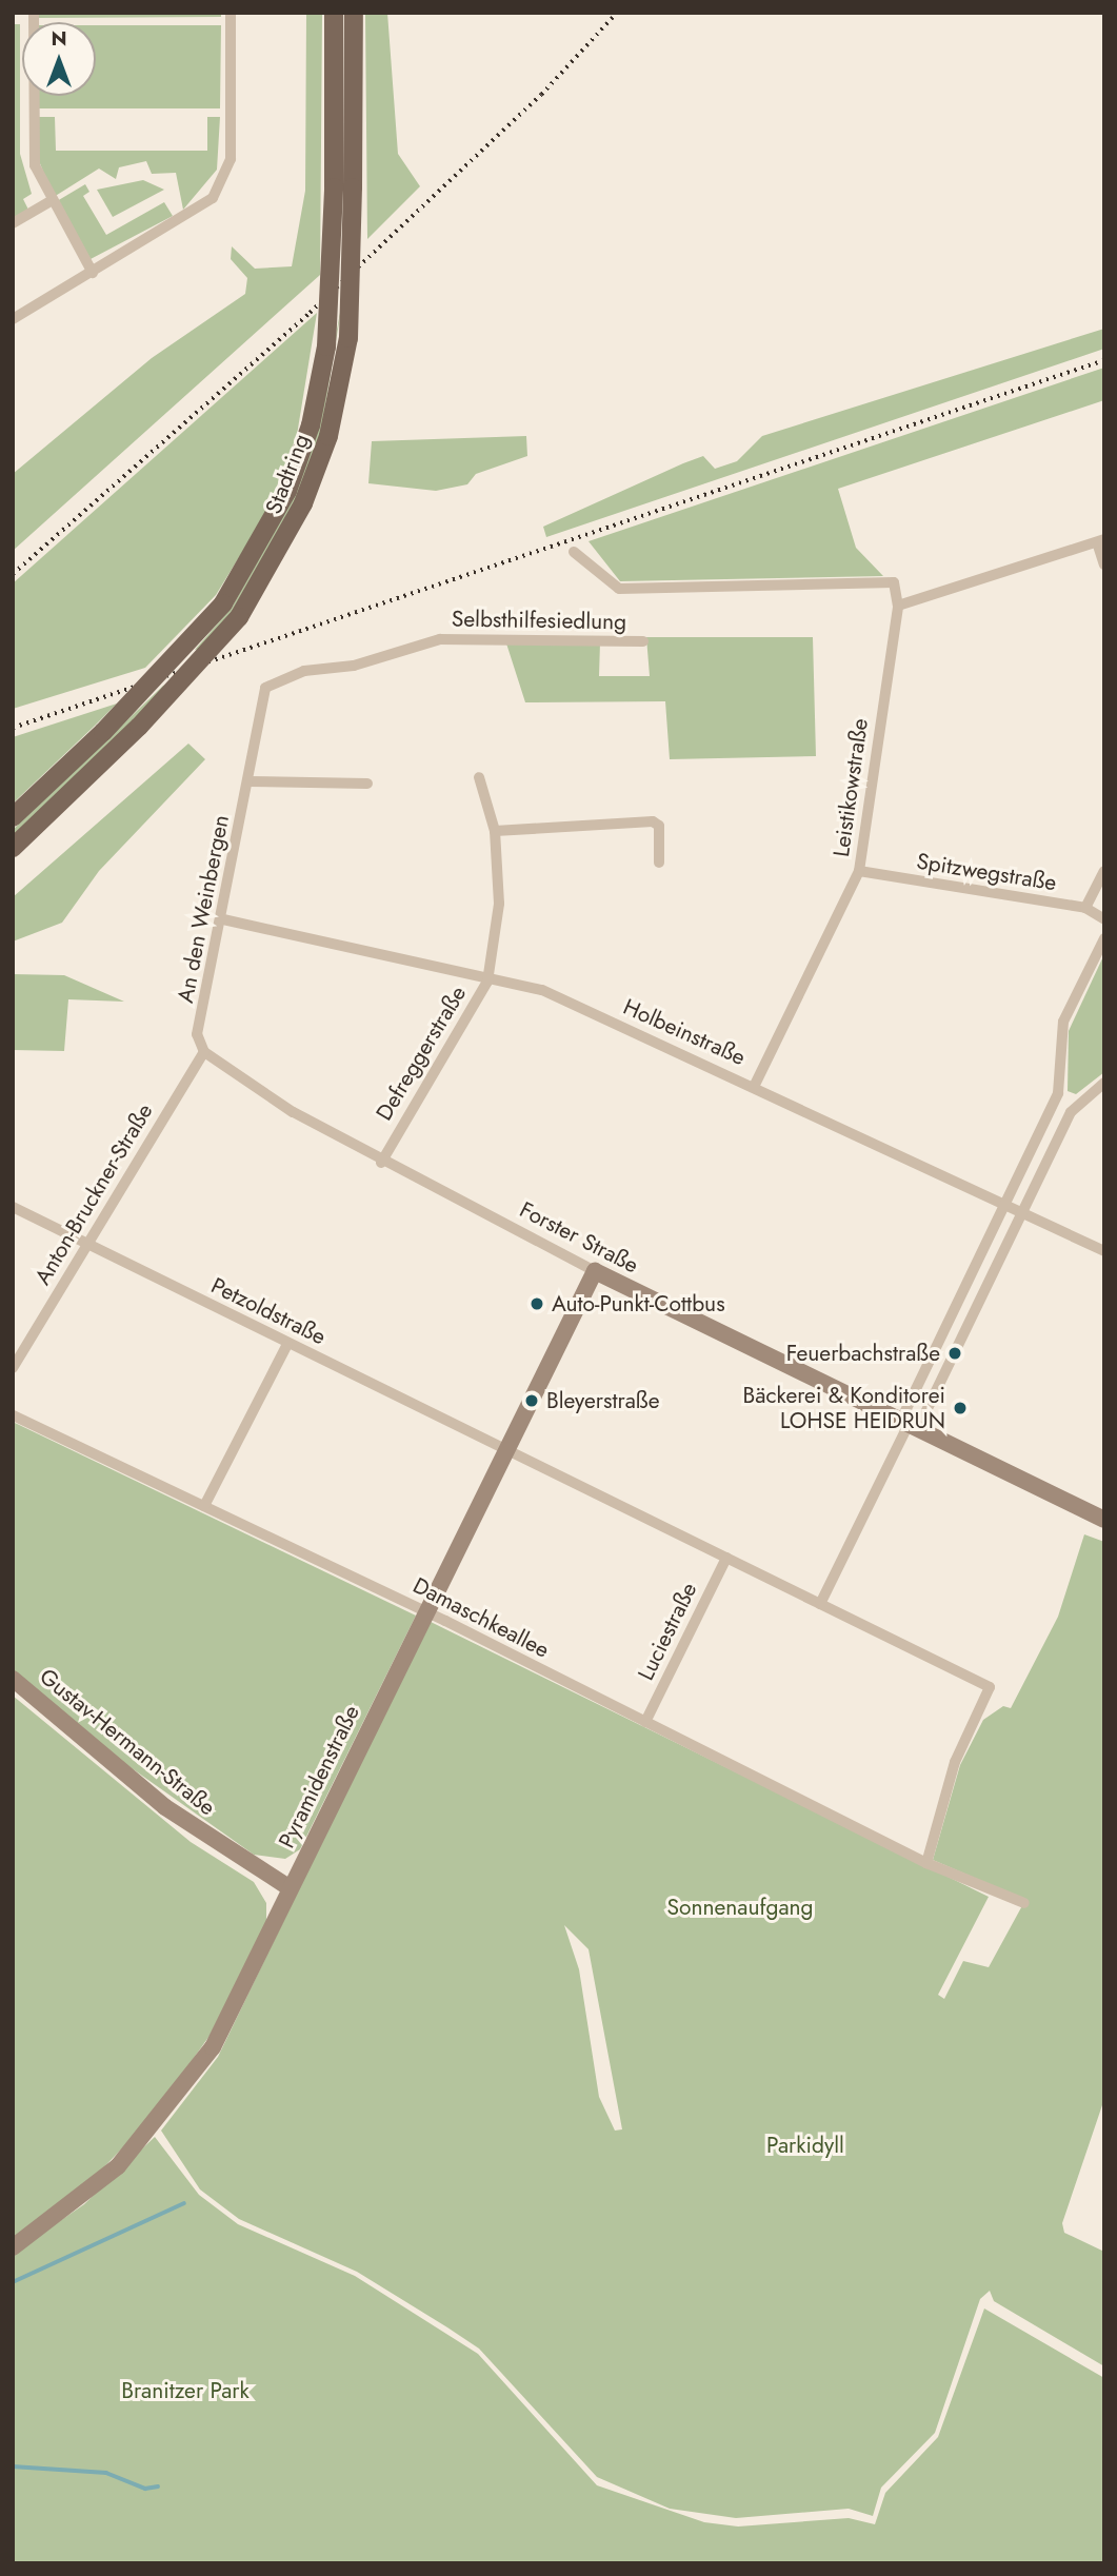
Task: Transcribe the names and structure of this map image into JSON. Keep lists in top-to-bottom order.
{
  "streets": {
    "main road": [
      "Stadtring",
      "Forster Straße",
      "Gustav-Hermann-Straße",
      "Pyramidenstraße"
    ],
    "street": [
      "Selbsthilfesiedlung",
      "Leistikowstraße",
      "Spitzwegstraße",
      "An den Weinbergen",
      "Holbeinstraße",
      "Defreggerstraße",
      "Anton-Bruckner-Straße",
      "Petzoldstraße",
      "Damaschkeallee",
      "Luciestraße"
    ]
  },
  "crossings": [
    ["Selbsthilfesiedlung", "Leistikowstraße"],
    ["Selbsthilfesiedlung", "An den Weinbergen"],
    ["Leistikowstraße", "Spitzwegstraße"],
    ["Leistikowstraße", "Holbeinstraße"],
    ["An den Weinbergen", "Holbeinstraße"],
    ["An den Weinbergen", "Anton-Bruckner-Straße"],
    ["An den Weinbergen", "Forster Straße"],
    ["Holbeinstraße", "Defreggerstraße"],
    ["Defreggerstraße", "Forster Straße"],
    ["Anton-Bruckner-Straße", "Forster Straße"],
    ["Anton-Bruckner-Straße", "Petzoldstraße"],
    ["Forster Straße", "Pyramidenstraße"],
    ["Petzoldstraße", "Pyramidenstraße"],
    ["Damaschkeallee", "Luciestraße"],
    ["Damaschkeallee", "Pyramidenstraße"],
    ["Gustav-Hermann-Straße", "Pyramidenstraße"]
  ],
  "parks": ["Sonnenaufgang", "Parkidyll", "Branitzer Park"],
  "places": [
    "Auto-Punkt-Cottbus",
    "Feuerbachstraße",
    "Bleyerstraße",
    "Bäckerei & Konditorei LOHSE HEIDRUN"
  ],
  "north": "top"
}
